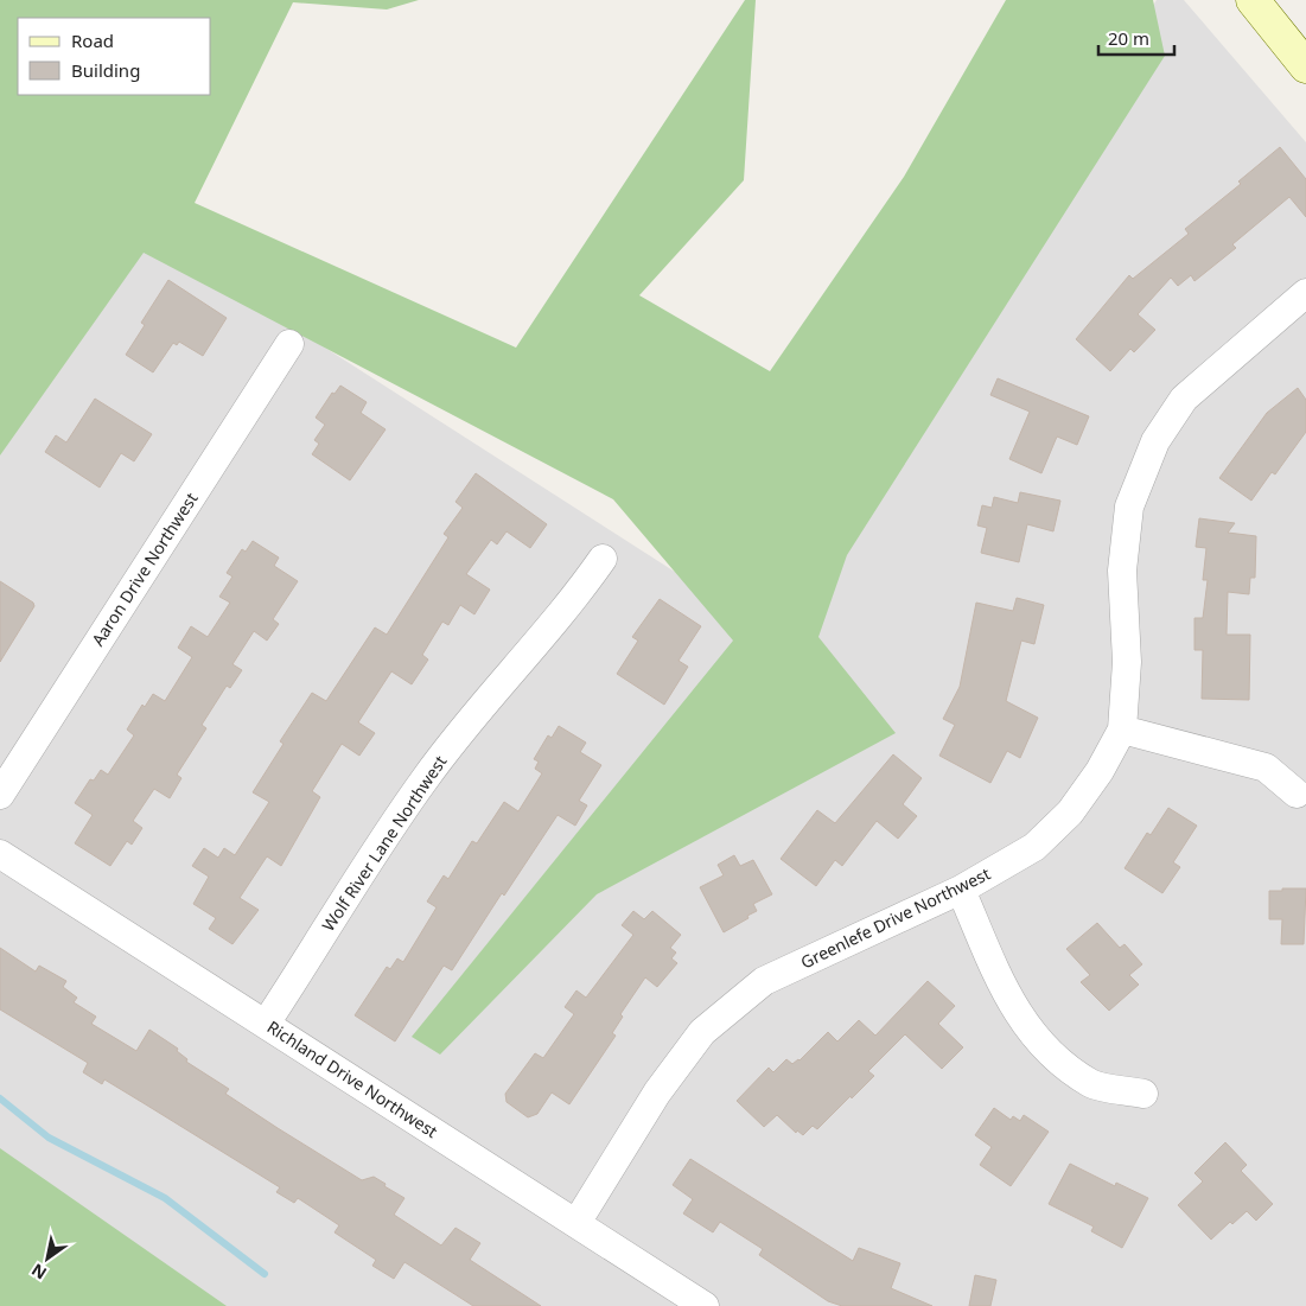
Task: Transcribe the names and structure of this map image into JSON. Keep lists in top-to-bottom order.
{
  "streets": {
    "street": [
      "Aaron Drive Northwest",
      "Wolf River Lane Northwest",
      "Greenlefe Drive Northwest",
      "Richland Drive Northwest"
    ]
  },
  "crossings": [
    ["Wolf River Lane Northwest", "Richland Drive Northwest"],
    ["Greenlefe Drive Northwest", "Richland Drive Northwest"]
  ],
  "legend": ["Road", "Building"],
  "scale_bar": "20 m",
  "north": "bottom left"
}
